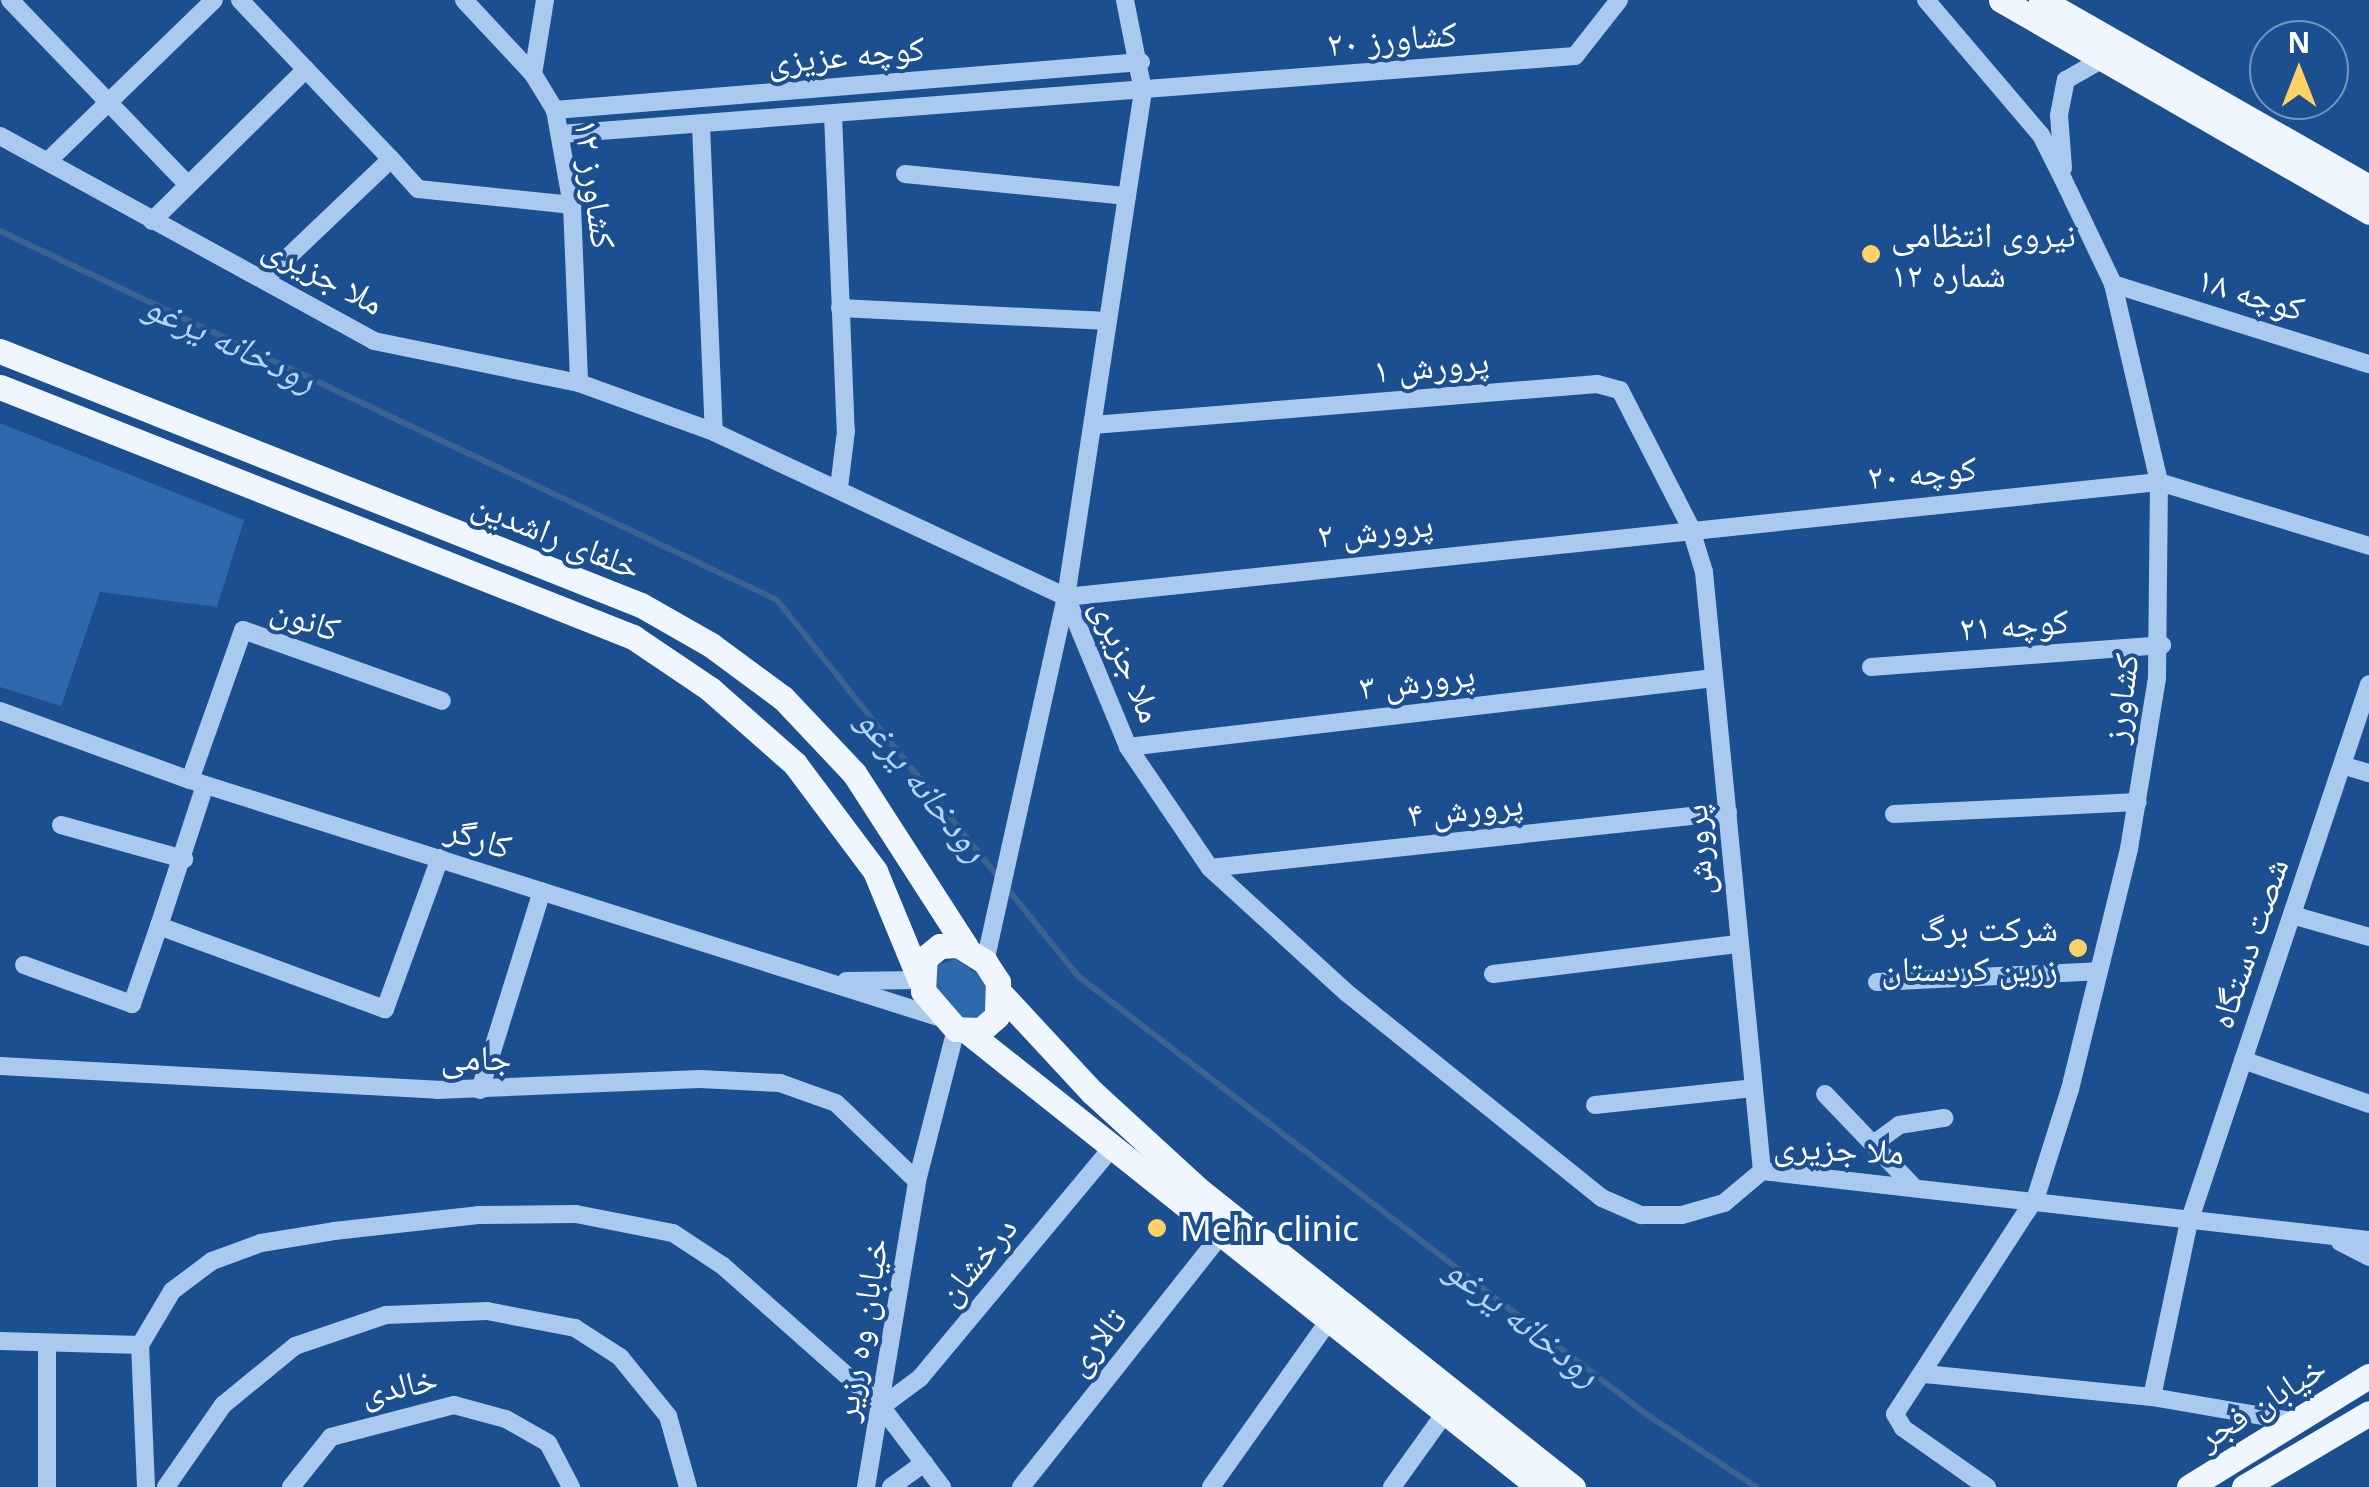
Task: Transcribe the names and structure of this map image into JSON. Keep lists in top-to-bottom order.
{
  "streets": {
    "main road": ["خلفای راشدین", "خیابان فجر"],
    "street": [
      "کشاورز ۲۰",
      "کوچه عزیزی",
      "کشاورز ۱۲",
      "ملا جزیری",
      "کوچه ۱۸",
      "پرورش ۱",
      "کوچه ۲۰",
      "پرورش ۲",
      "کانون",
      "کوچه ۲۱",
      "پرورش ۳",
      "کشاورز",
      "پرورش ۴",
      "کارگر",
      "پرورش",
      "شصت دستگاه",
      "جامی",
      "درخشان",
      "خیابان وه رزیر",
      "تالاری",
      "خالدی"
    ]
  },
  "crossings": [
    ["کشاورز ۲۰", "کشاورز ۱۲"],
    ["کوچه عزیزی", "کشاورز ۱۲"],
    ["کشاورز ۱۲", "ملا جزیری"],
    ["ملا جزیری", "پرورش ۲"],
    ["ملا جزیری", "پرورش ۳"],
    ["ملا جزیری", "کشاورز"],
    ["ملا جزیری", "پرورش ۴"],
    ["ملا جزیری", "پرورش"],
    ["ملا جزیری", "شصت دستگاه"],
    ["کوچه ۱۸", "کشاورز"],
    ["پرورش ۱", "کوچه ۲۰"],
    ["پرورش ۱", "پرورش ۲"],
    ["پرورش ۱", "پرورش"],
    ["کوچه ۲۰", "پرورش ۲"],
    ["کوچه ۲۰", "کشاورز"],
    ["کوچه ۲۰", "پرورش"],
    ["پرورش ۲", "پرورش"],
    ["خلفای راشدین", "کارگر"],
    ["خلفای راشدین", "خیابان وه رزیر"],
    ["کانون", "کارگر"],
    ["کوچه ۲۱", "کشاورز"],
    ["پرورش ۳", "پرورش"],
    ["پرورش ۴", "پرورش"],
    ["کارگر", "خیابان وه رزیر"],
    ["جامی", "خیابان وه رزیر"],
    ["درخشان", "خیابان وه رزیر"]
  ],
  "water": ["رودخانه یرغو"],
  "places": ["نیروی انتظامی شماره ۱۲", "شرکت برگ زرین کردستان", "Mehr clinic"],
  "north": "top"
}
